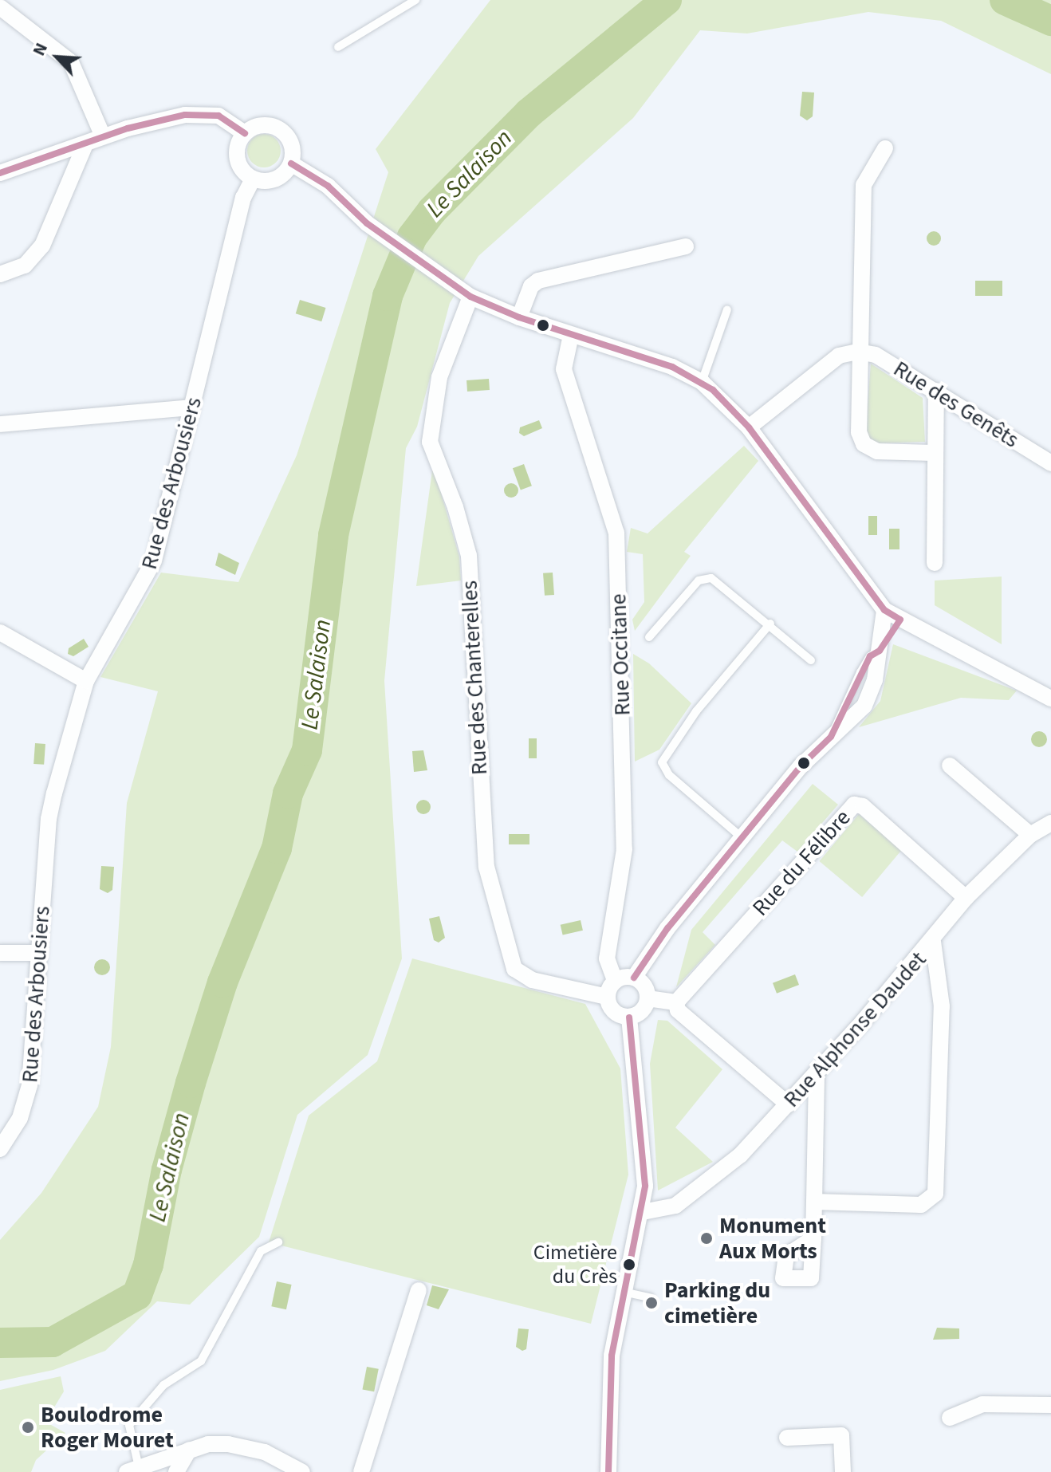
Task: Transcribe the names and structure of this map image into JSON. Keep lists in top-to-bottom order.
{
  "streets": {
    "street": [
      "Rue des Genêts",
      "Rue des Arbousiers",
      "Rue Occitane",
      "Rue des Chanterelles",
      "Rue du Félibre",
      "Rue Alphonse Daudet"
    ]
  },
  "crossings": [
    ["Rue Occitane", "Rue des Chanterelles"],
    ["Rue du Félibre", "Rue Alphonse Daudet"]
  ],
  "water": ["Le Salaison"],
  "places": [
    "Monument Aux Morts",
    "Cimetière du Crès",
    "Parking du cimetière",
    "Boulodrome Roger Mouret"
  ],
  "north": "top left"
}
